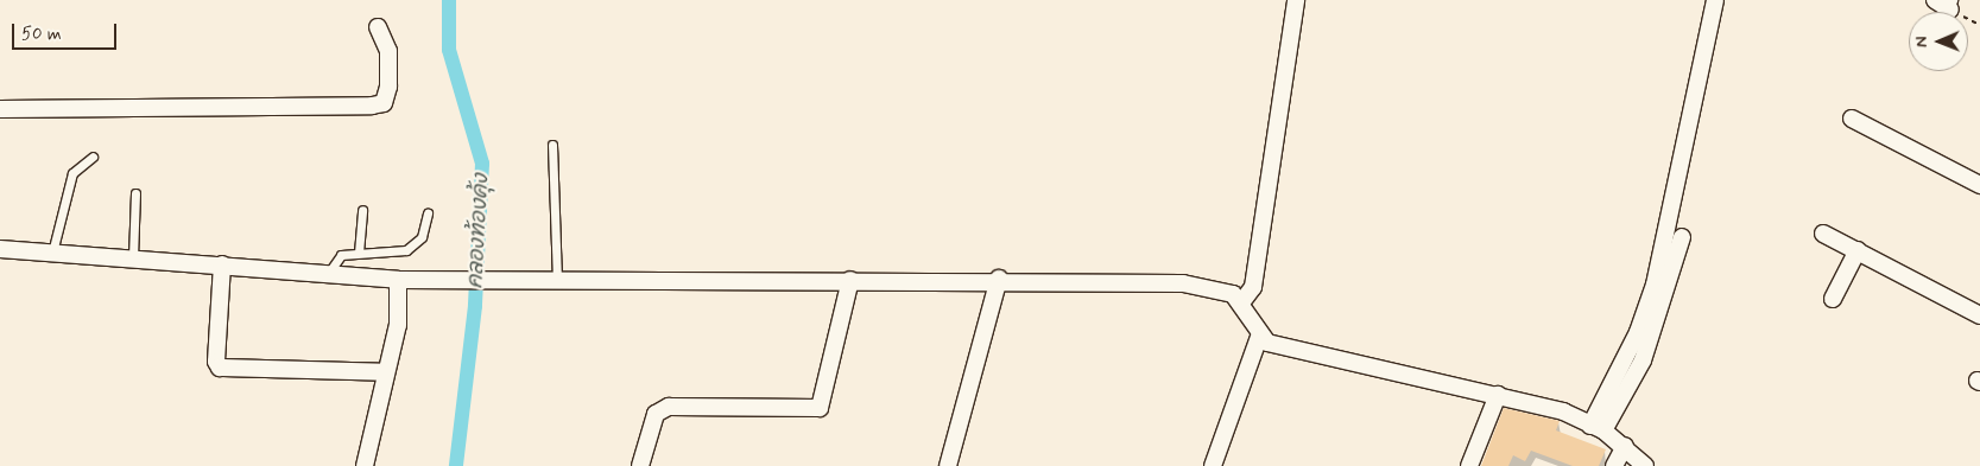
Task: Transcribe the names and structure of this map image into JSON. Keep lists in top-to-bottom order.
{
  "water": ["คลองท้องคุ้ง"],
  "scale_bar": "50 m",
  "north": "left"
}
